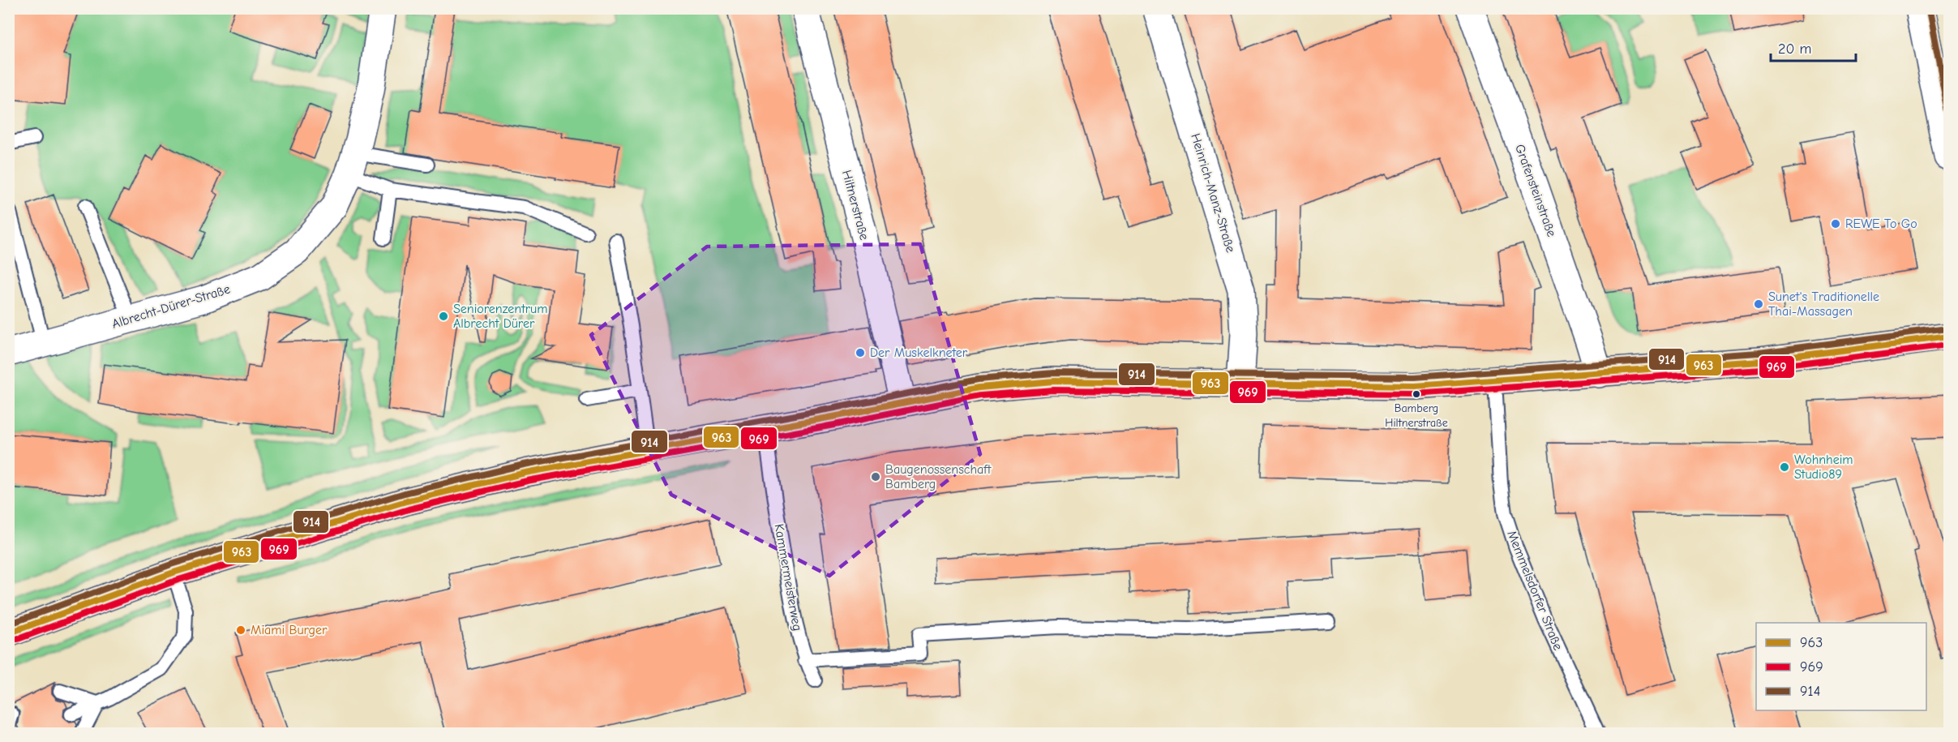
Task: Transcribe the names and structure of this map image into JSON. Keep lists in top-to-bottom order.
{
  "streets": {
    "street": [
      "Grafensteinstraße",
      "Heinrich-Manz-Straße",
      "Hiltnerstraße",
      "Albrecht-Dürer-Straße"
    ],
    "lane": ["Kammermeisterweg", "Memmelsdorfer Straße"]
  },
  "places": [
    "REWE To Go",
    "Sunet's Traditionelle Thai-Massagen",
    "Seniorenzentrum Albrecht Dürer",
    "Der Muskelkneter",
    "Bamberg Hiltnerstraße",
    "Wohnheim Studio89",
    "Baugenossenschaft Bamberg",
    "Miami Burger"
  ],
  "lines": ["transit line 914", "transit line 963", "transit line 969"],
  "legend": ["963", "969", "914"],
  "scale_bar": "20 m"
}
